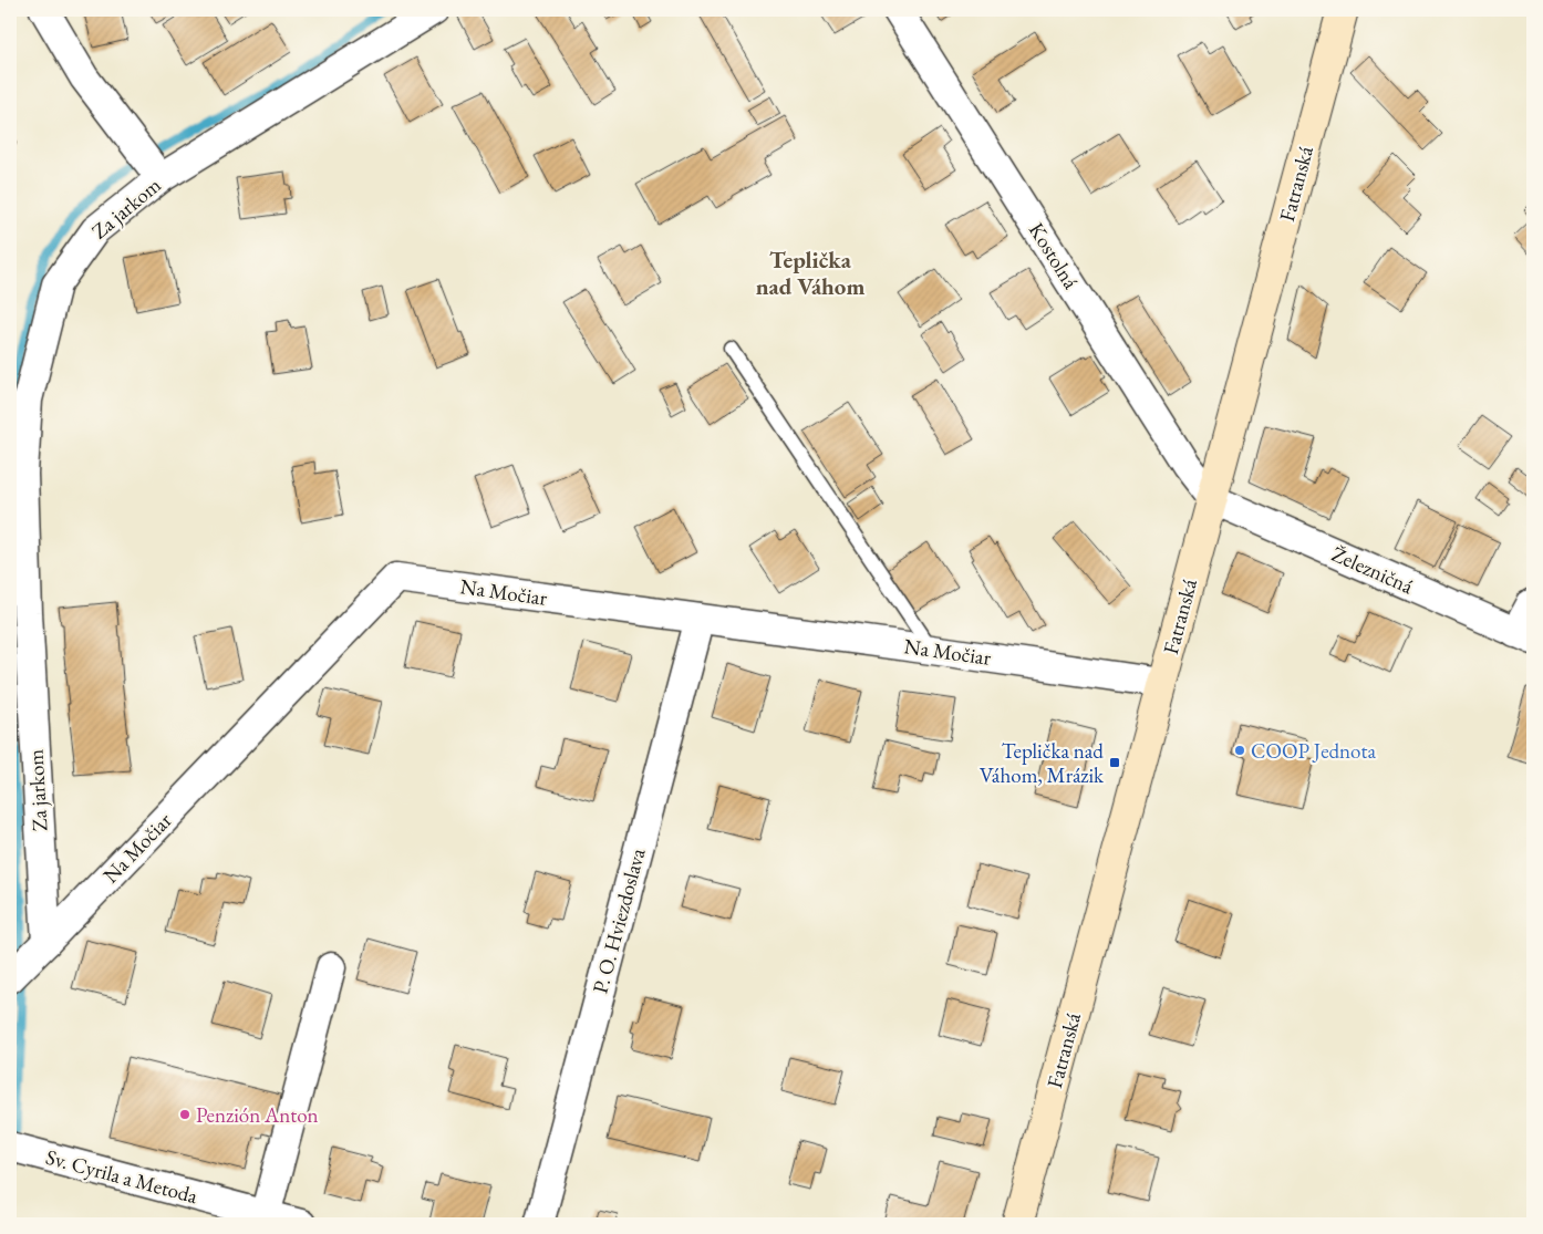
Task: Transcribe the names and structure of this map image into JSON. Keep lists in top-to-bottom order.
{
  "streets": {
    "main road": ["Fatranská"],
    "street": [
      "Za jarkom",
      "Kostolná",
      "Železničná",
      "Na Močiar",
      "P. O. Hviezdoslava",
      "Sv. Cyrila a Metoda"
    ]
  },
  "crossings": [
    ["Fatranská", "Kostolná"],
    ["Fatranská", "Železničná"],
    ["Fatranská", "Na Močiar"],
    ["Za jarkom", "Na Močiar"],
    ["Kostolná", "Železničná"],
    ["Na Močiar", "P. O. Hviezdoslava"]
  ],
  "districts": ["Teplička nad Váhom"],
  "places": {
    "other": ["COOP Jednota", "Penzión Anton"],
    "transit": ["Teplička nad Váhom, Mrázik"]
  }
}
